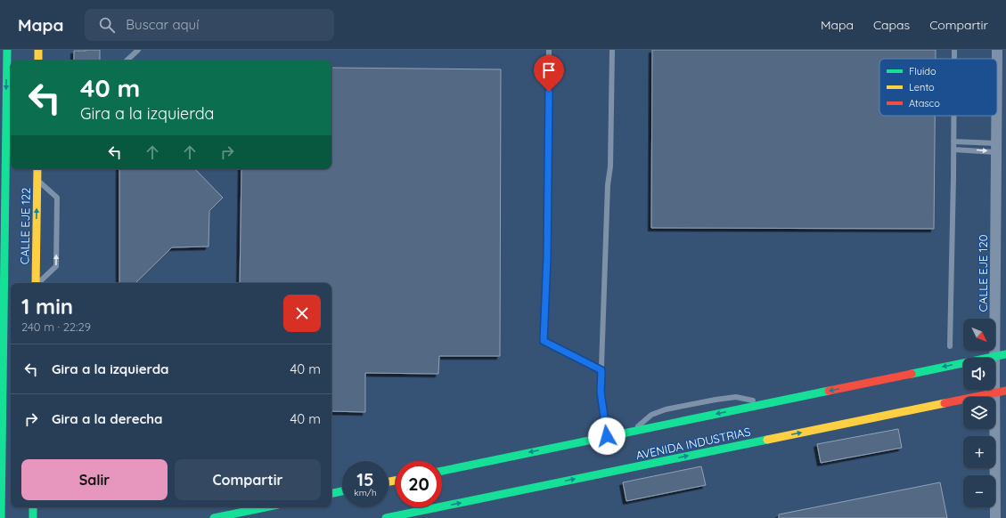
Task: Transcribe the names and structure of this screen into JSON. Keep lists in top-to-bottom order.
{
  "streets": {
    "main road": ["CALLE EJE 122", "AVENIDA INDUSTRIAS"],
    "street": ["CALLE EJE 120"]
  },
  "crossings": [
    ["CALLE EJE 120", "AVENIDA INDUSTRIAS"]
  ],
  "legend": ["Fluido", "Lento", "Atasco"],
  "north": "bottom right",
  "page": {
    "header": "Mapa",
    "search": "Buscar aquí",
    "nav": ["Mapa", "Capas", "Compartir"],
    "turn": ["40 m", "Gira a la izquierda"],
    "heading": ["1 min", "240 m · 22:29"],
    "map_buttons": ["+", "−"],
    "list": [
      {
        "name": "Gira a la izquierda",
        "value": "40 m"
      },
      {
        "name": "Gira a la derecha",
        "value": "40 m"
      }
    ],
    "buttons": ["Salir", "Compartir"],
    "speed": "15 km/h",
    "limit": "20"
  }
}
